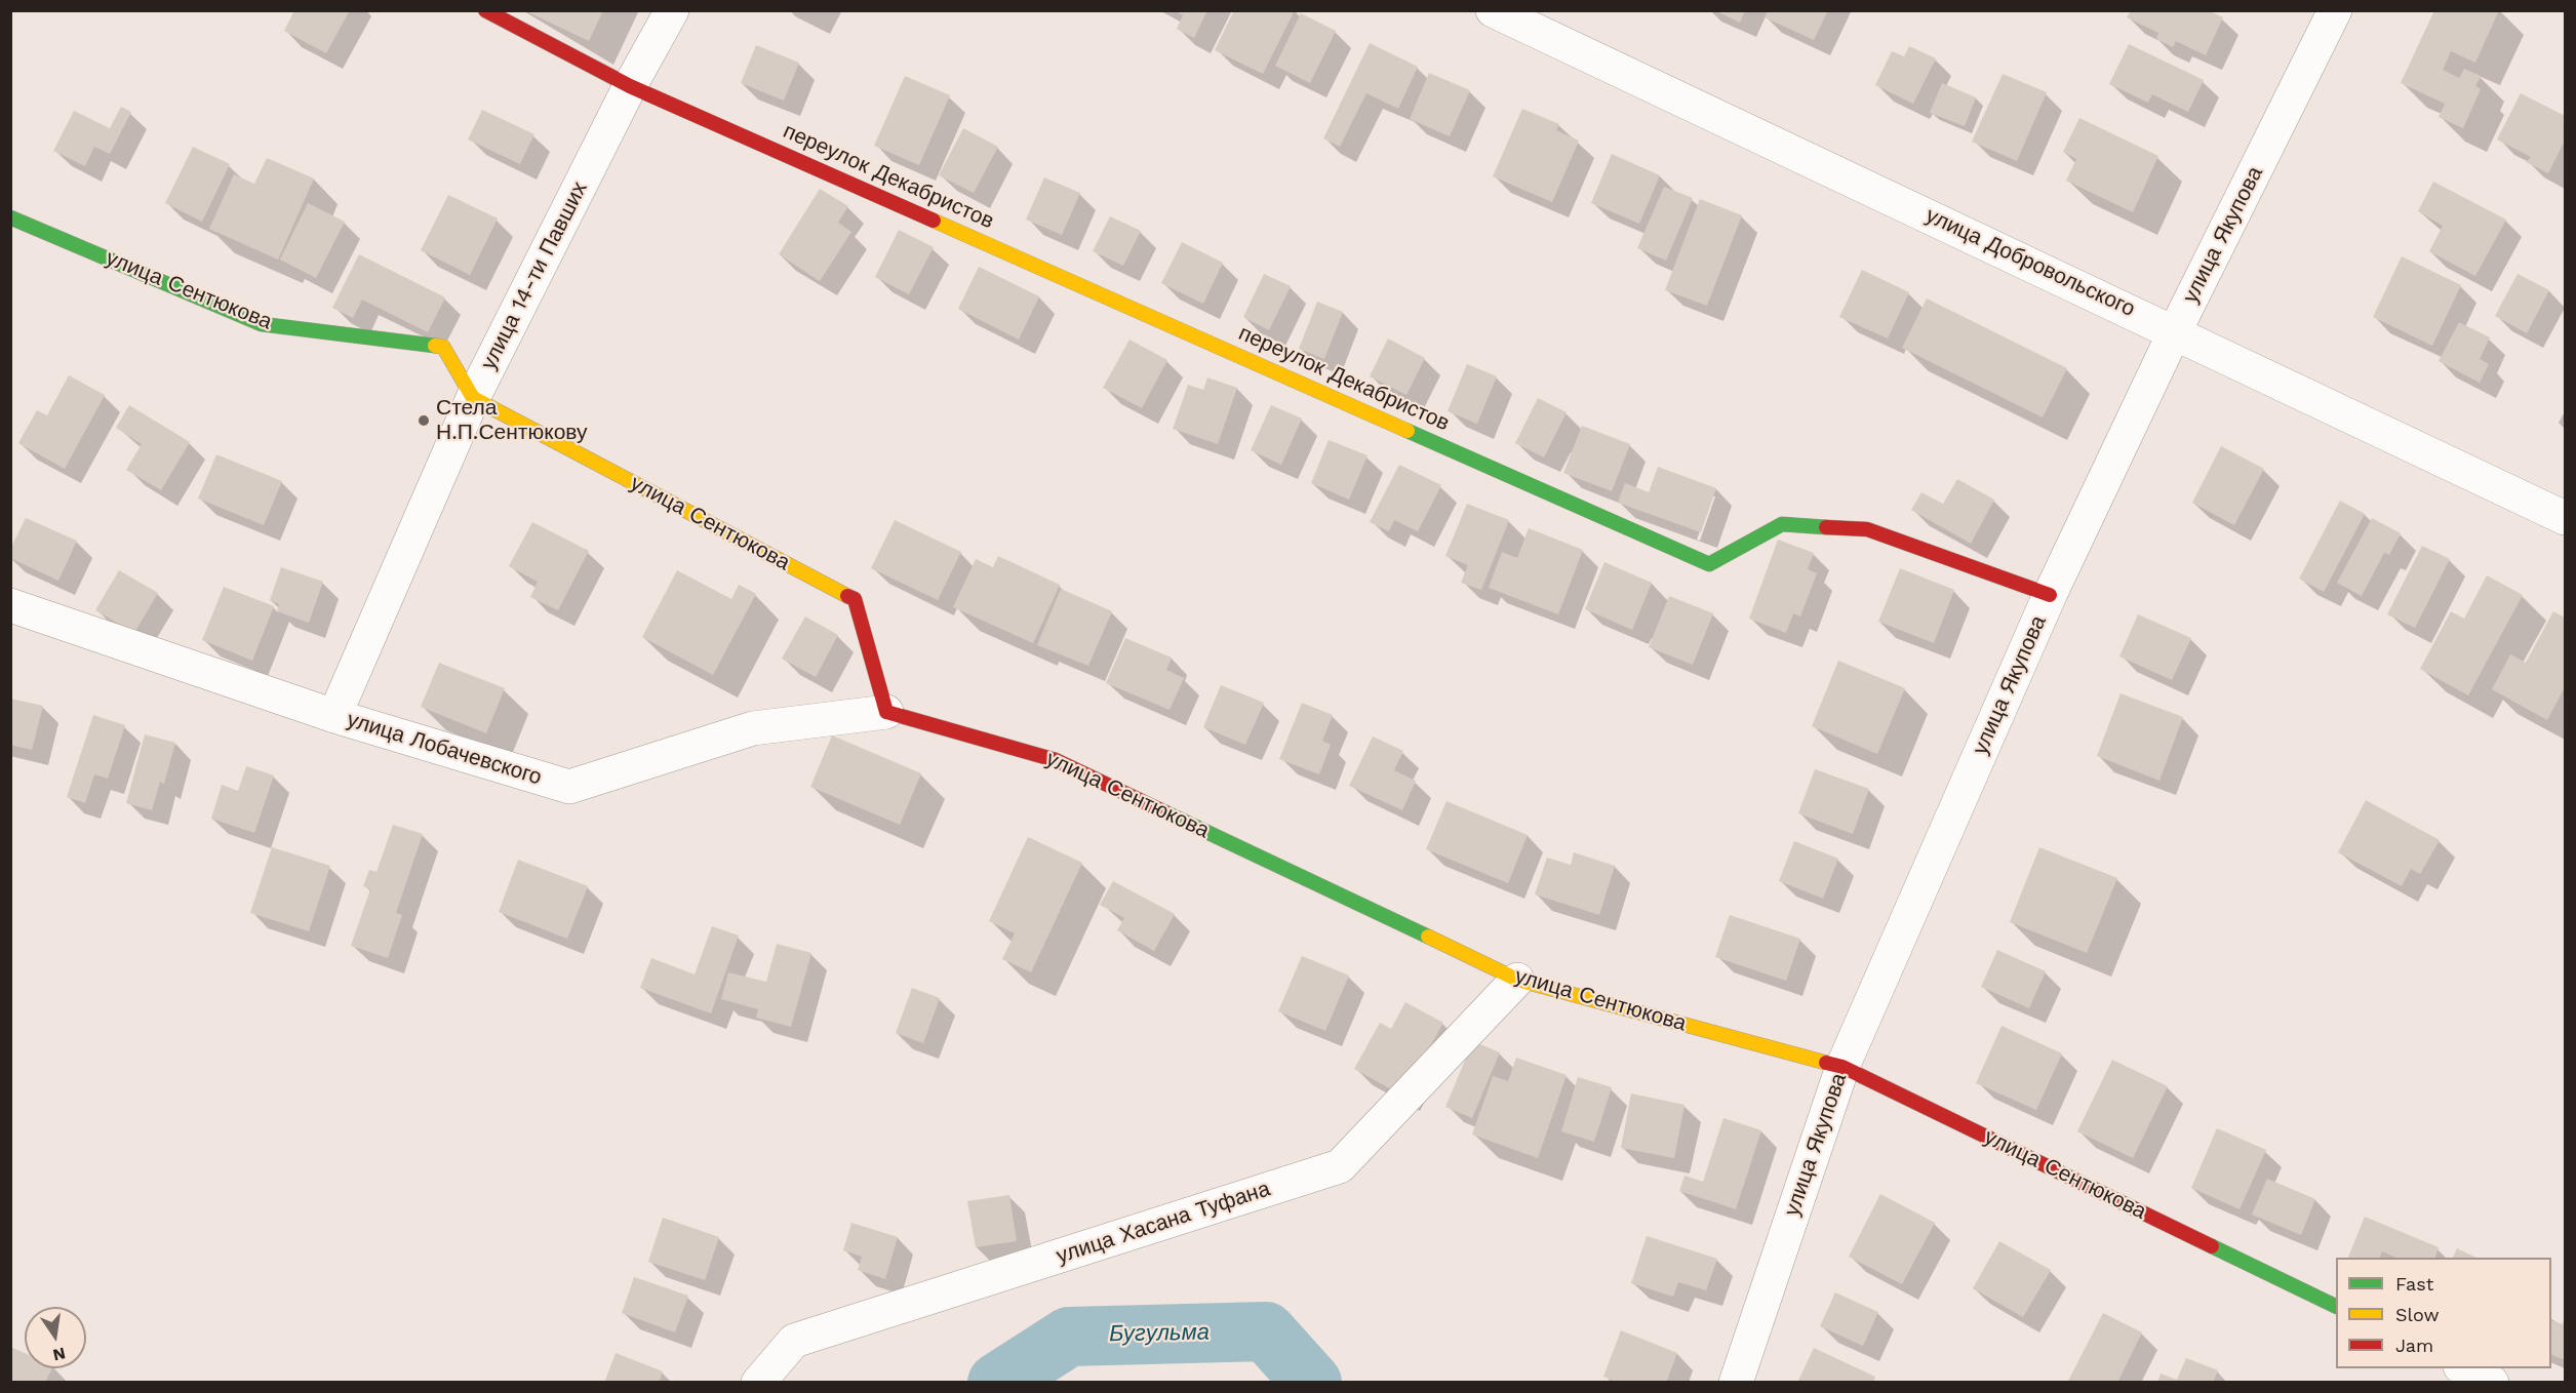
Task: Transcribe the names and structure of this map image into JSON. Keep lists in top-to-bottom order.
{
  "streets": {
    "street": [
      "переулок Декабристов",
      "улица Якупова",
      "улица Добровольского",
      "улица 14-ти Павших",
      "улица Сентюкова",
      "улица Лобачевского",
      "улица Хасана Туфана"
    ]
  },
  "crossings": [
    ["переулок Декабристов", "улица Якупова"],
    ["переулок Декабристов", "улица 14-ти Павших"],
    ["улица Якупова", "улица Добровольского"],
    ["улица Якупова", "улица Сентюкова"],
    ["улица 14-ти Павших", "улица Сентюкова"],
    ["улица 14-ти Павших", "улица Лобачевского"],
    ["улица Сентюкова", "улица Лобачевского"],
    ["улица Сентюкова", "улица Хасана Туфана"]
  ],
  "water": ["Бугульма"],
  "places": ["Стела Н.П.Сентюкову"],
  "legend": ["Fast", "Slow", "Jam"],
  "north": "bottom"
}
